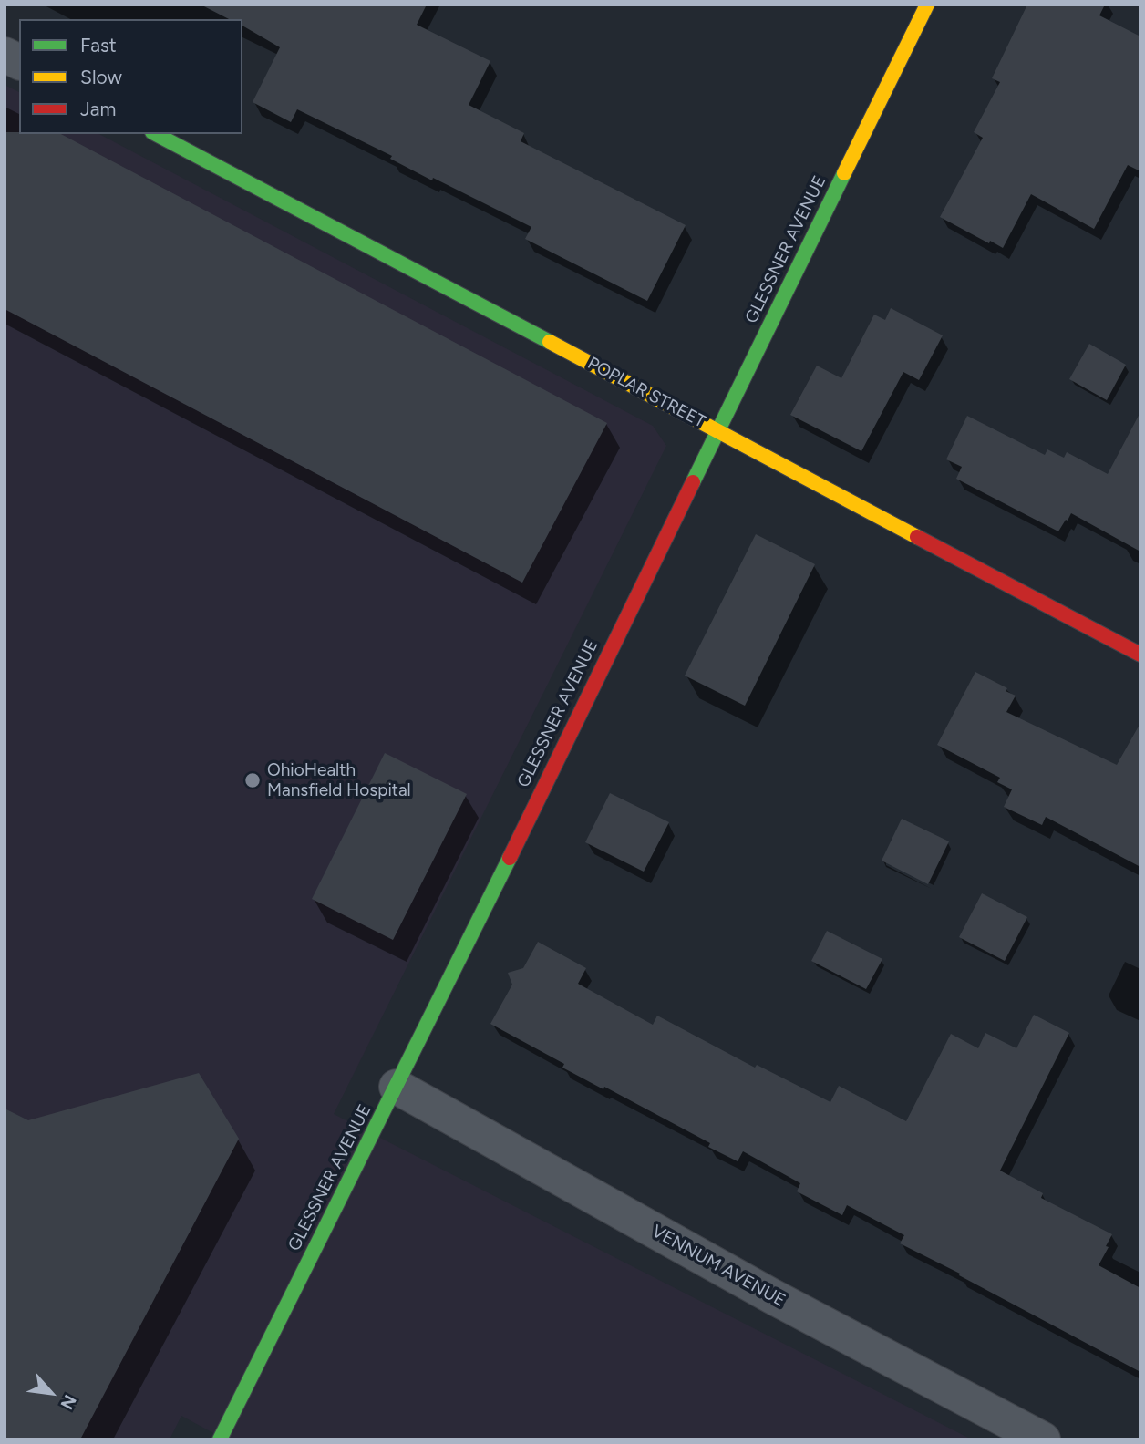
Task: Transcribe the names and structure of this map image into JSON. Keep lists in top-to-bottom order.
{
  "streets": {
    "street": ["GLESSNER AVENUE", "POPLAR STREET", "VENNUM AVENUE"]
  },
  "crossings": [
    ["GLESSNER AVENUE", "POPLAR STREET"],
    ["GLESSNER AVENUE", "VENNUM AVENUE"]
  ],
  "places": ["OhioHealth Mansfield Hospital"],
  "legend": ["Fast", "Slow", "Jam"],
  "north": "bottom right"
}
